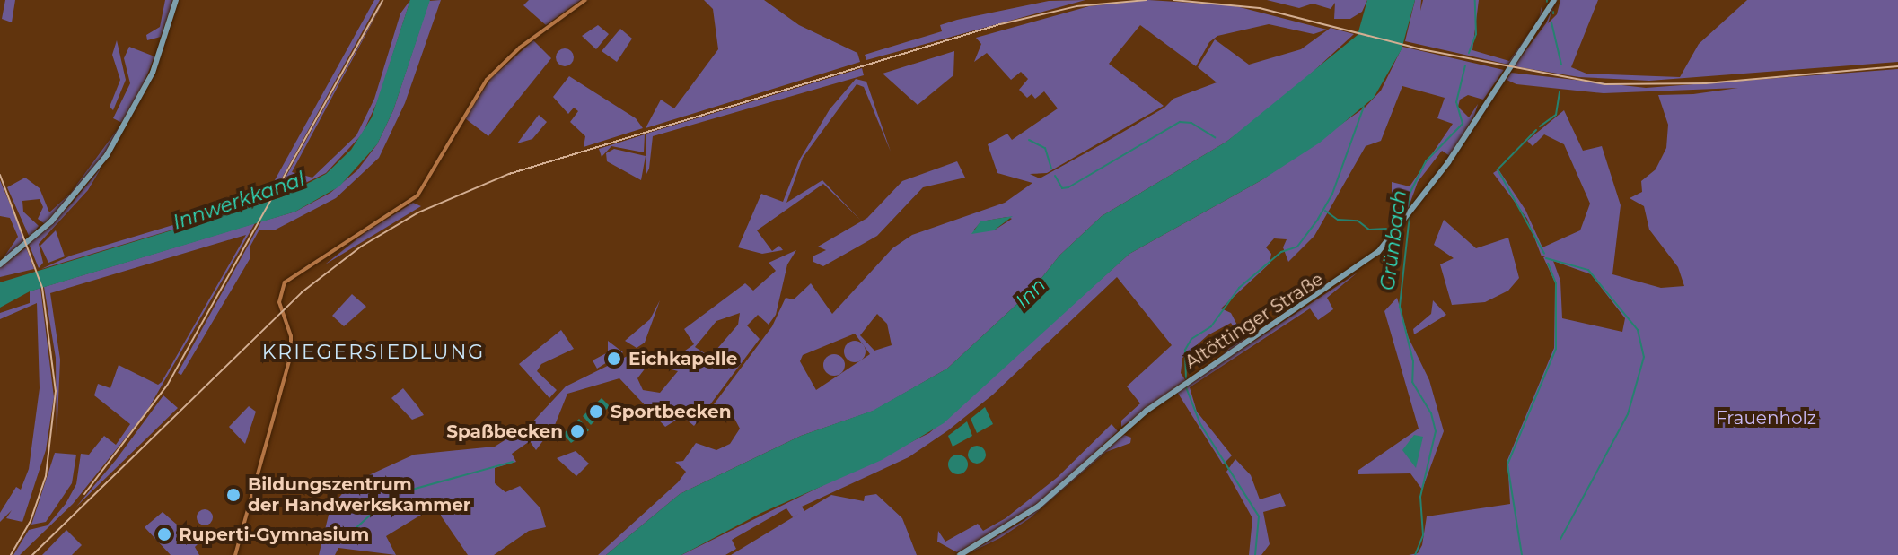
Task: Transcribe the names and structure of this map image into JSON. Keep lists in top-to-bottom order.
{
  "streets": {
    "main road": ["Altöttinger Straße"]
  },
  "districts": ["KRIEGERSIEDLUNG"],
  "water": ["Innwerkkanal", "Grünbach", "Inn"],
  "parks": ["Frauenholz"],
  "places": [
    "Eichkapelle",
    "Sportbecken",
    "Spaßbecken",
    "Bildungszentrum der Handwerkskammer",
    "Ruperti-Gymnasium"
  ]
}
